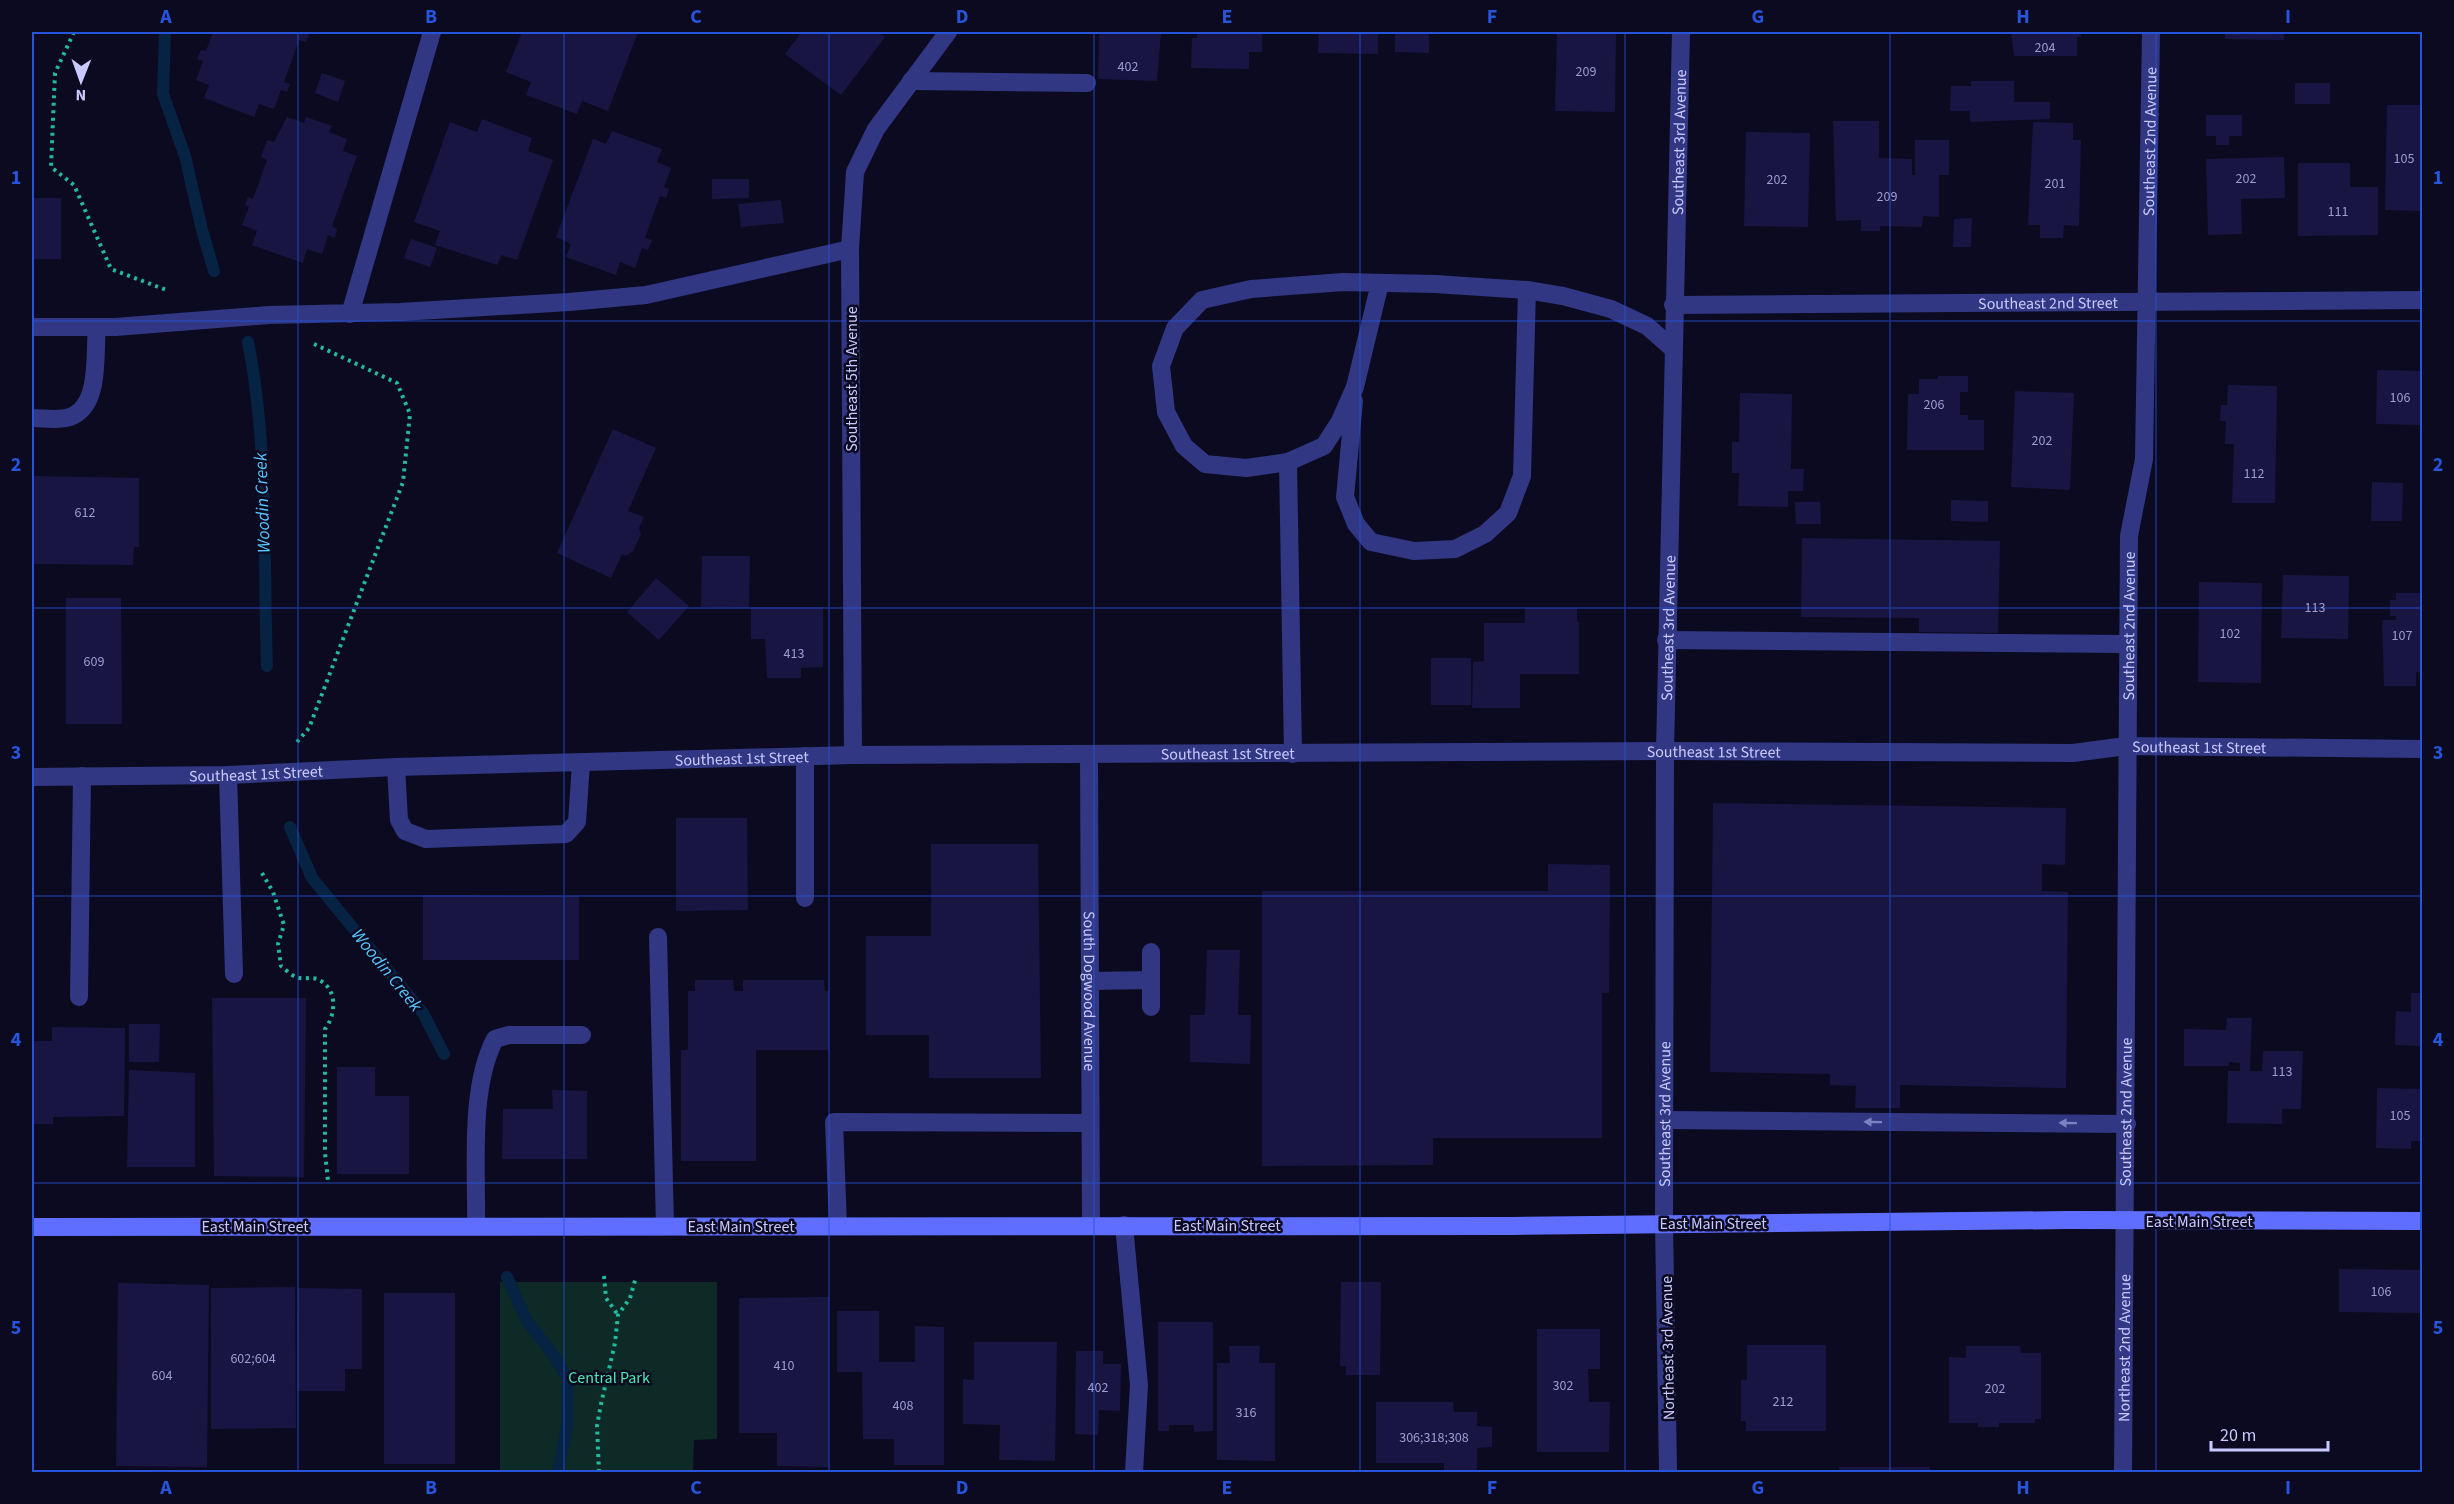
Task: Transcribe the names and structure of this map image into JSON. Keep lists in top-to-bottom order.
{
  "streets": {
    "main road": ["East Main Street"],
    "street": [
      "Southeast 3rd Avenue",
      "Southeast 2nd Avenue",
      "Southeast 2nd Street",
      "Southeast 5th Avenue",
      "Southeast 1st Street",
      "South Dogwood Avenue",
      "Northeast 2nd Avenue",
      "Northeast 3rd Avenue"
    ]
  },
  "crossings": [
    ["Southeast 3rd Avenue", "Southeast 2nd Street"],
    ["Southeast 3rd Avenue", "Southeast 1st Street"],
    ["Southeast 3rd Avenue", "East Main Street"],
    ["Southeast 3rd Avenue", "Northeast 3rd Avenue"],
    ["Southeast 2nd Avenue", "Southeast 2nd Street"],
    ["Southeast 2nd Avenue", "Southeast 1st Street"],
    ["Southeast 2nd Avenue", "East Main Street"],
    ["Southeast 2nd Avenue", "Northeast 2nd Avenue"],
    ["Southeast 5th Avenue", "Southeast 1st Street"],
    ["Southeast 1st Street", "South Dogwood Avenue"],
    ["South Dogwood Avenue", "East Main Street"],
    ["East Main Street", "Northeast 2nd Avenue"],
    ["East Main Street", "Northeast 3rd Avenue"]
  ],
  "water": ["Woodin Creek"],
  "parks": ["Central Park"],
  "house_numbers": [
    "204",
    "402",
    "209",
    "105",
    "202",
    "202",
    "201",
    "209",
    "111",
    "106",
    "206",
    "202",
    "112",
    "612",
    "113",
    "102",
    "107",
    "413",
    "609",
    "113",
    "105",
    "106",
    "602;604",
    "410",
    "604",
    "302",
    "402",
    "202",
    "212",
    "408",
    "316",
    "306;318;308"
  ],
  "scale_bar": "20 m",
  "north": "bottom",
  "grid": {
    "columns": [
      "A",
      "B",
      "C",
      "D",
      "E",
      "F",
      "G",
      "H",
      "I"
    ],
    "rows": [
      "1",
      "2",
      "3",
      "4",
      "5"
    ]
  }
}
